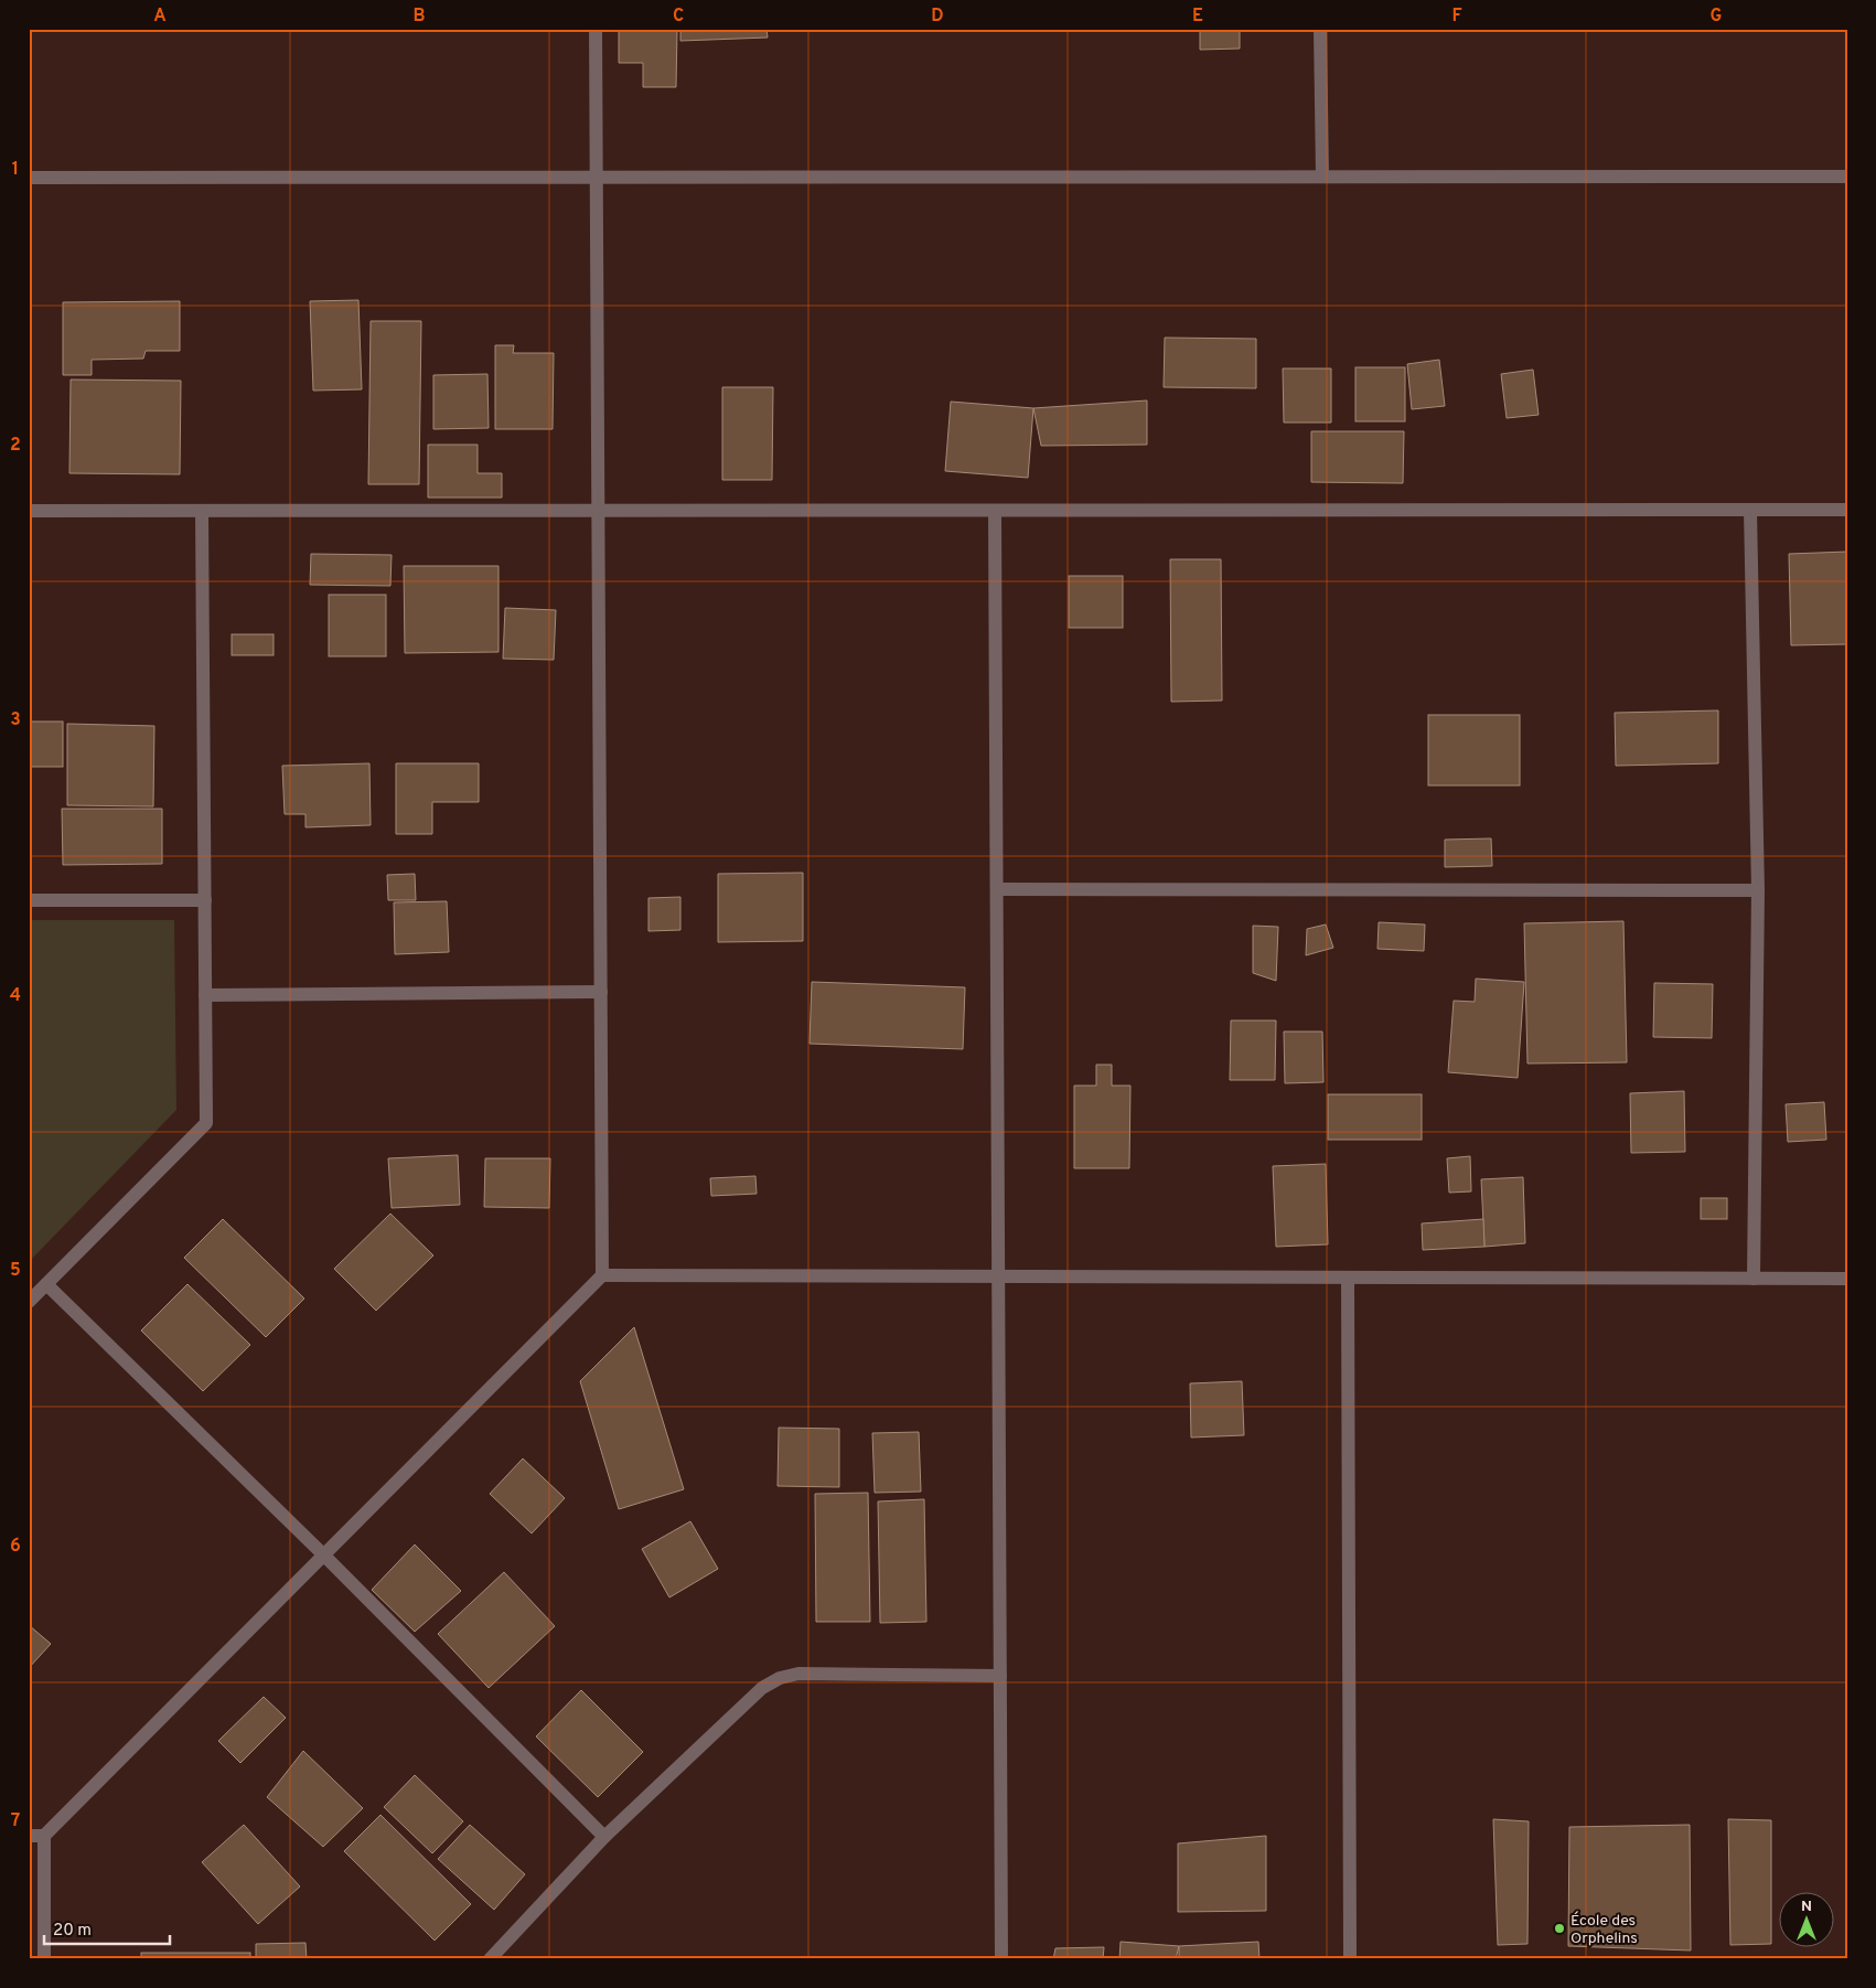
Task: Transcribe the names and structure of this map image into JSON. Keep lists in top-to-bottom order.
{
  "places": ["École des Orphelins"],
  "scale_bar": "20 m",
  "north": "top",
  "grid": {
    "columns": [
      "A",
      "B",
      "C",
      "D",
      "E",
      "F",
      "G"
    ],
    "rows": [
      "1",
      "2",
      "3",
      "4",
      "5",
      "6",
      "7"
    ]
  }
}
